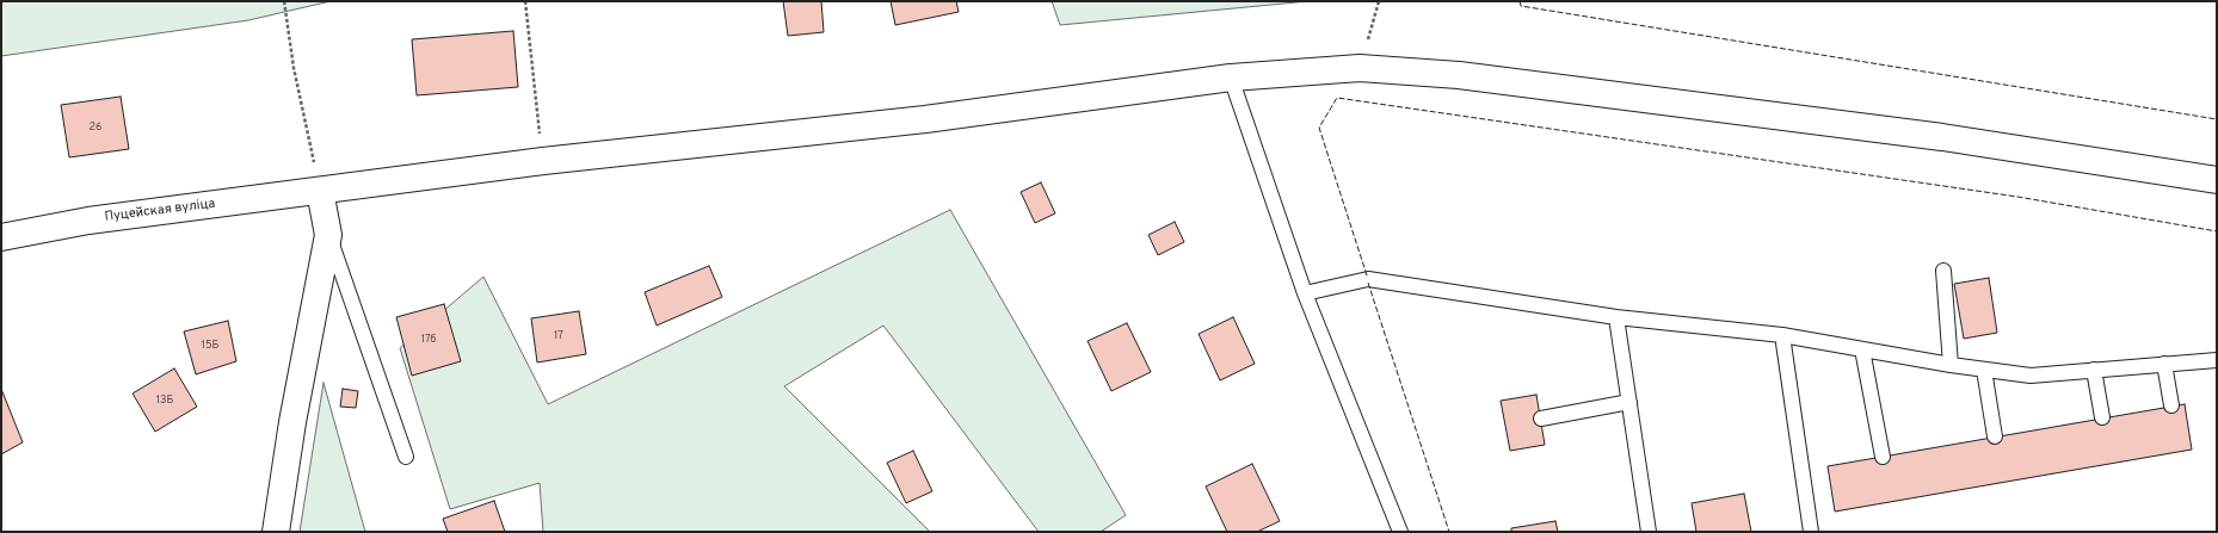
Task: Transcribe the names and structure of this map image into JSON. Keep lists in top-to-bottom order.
{
  "streets": {
    "street": ["Пуцейская вуліца"]
  },
  "house_numbers": [
    "26",
    "17",
    "17б",
    "15Б",
    "13Б"
  ]
}
